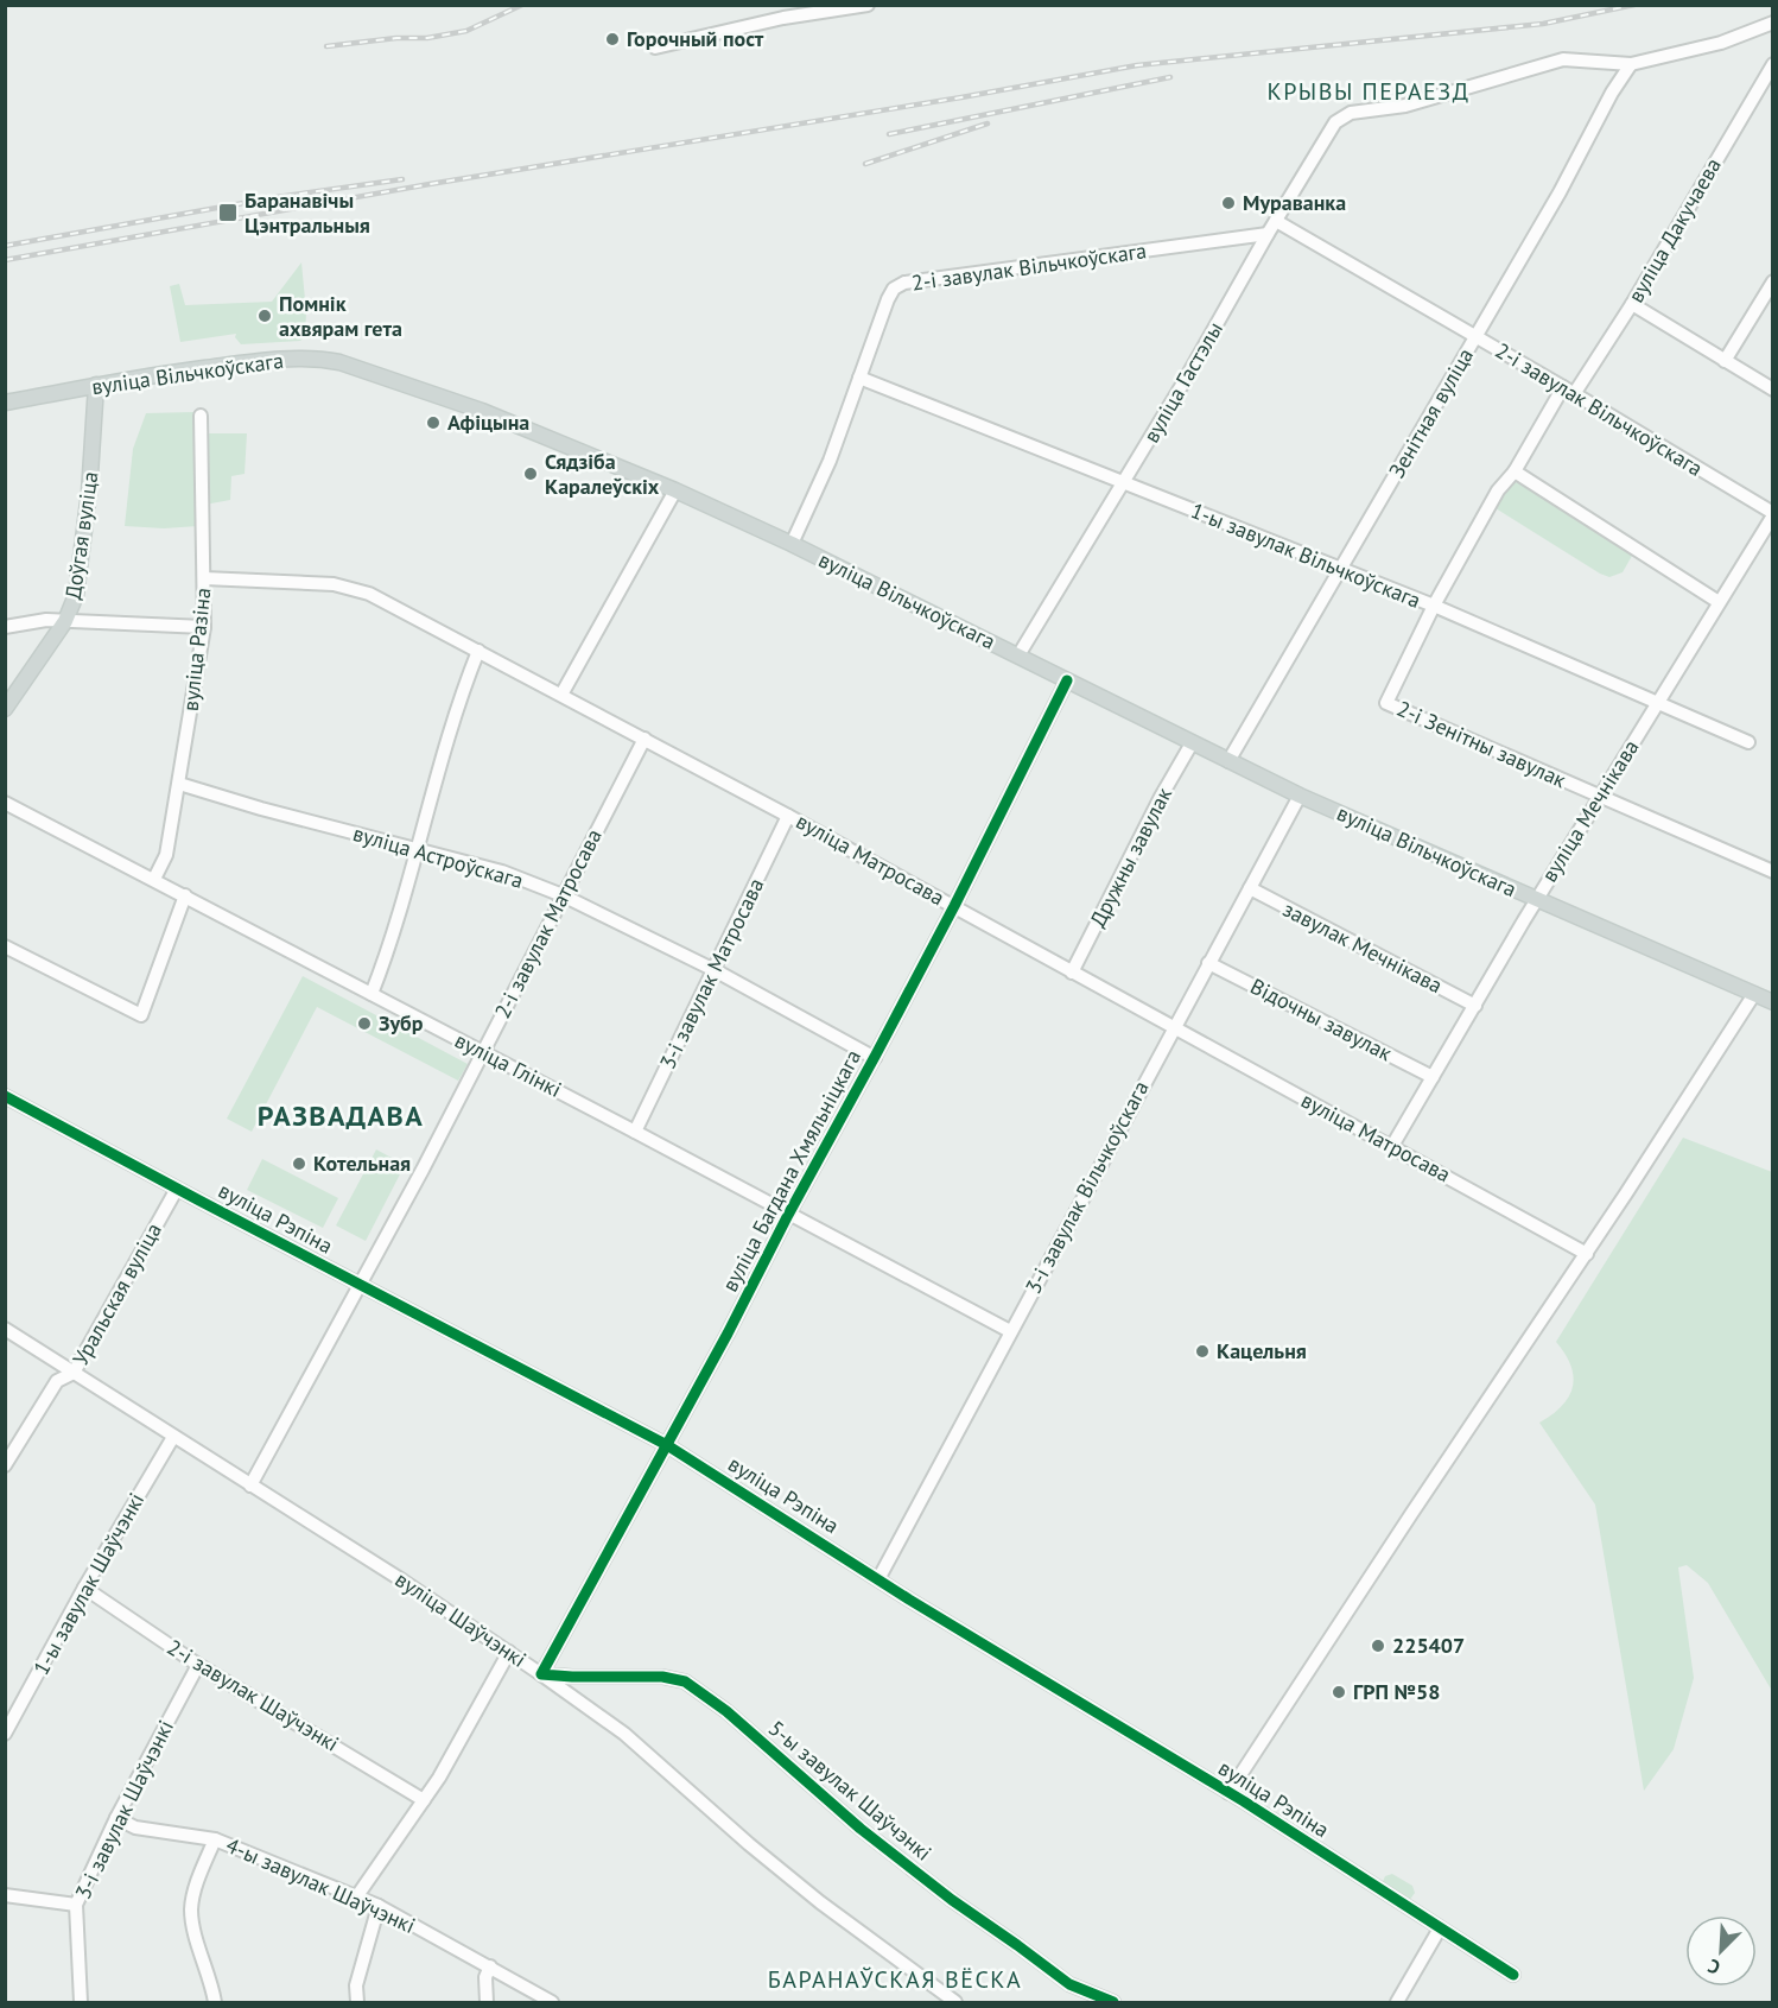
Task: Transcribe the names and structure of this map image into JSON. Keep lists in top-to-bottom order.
{
  "streets": {
    "main road": ["вуліца Вільчкоўскага", "Доўгая вуліца"],
    "street": [
      "вуліца Дакучаева",
      "2-і завулак Вільчкоўскага",
      "вуліца Гастэлы",
      "Зенітная вуліца",
      "1-ы завулак Вільчкоўскага",
      "вуліца Разіна",
      "2-і Зенітны завулак",
      "вуліца Мечнікава",
      "вуліца Астроўскага",
      "Дружны завулак",
      "вуліца Матросава",
      "2-і завулак Матросава",
      "завулак Мечнікава",
      "3-і завулак Матросава",
      "Відочны завулак",
      "вуліца Глінкі",
      "вуліца Багдана Хмяльніцкага",
      "3-і завулак Вільчкоўскага",
      "вуліца Рэпіна",
      "Уральская вуліца",
      "1-ы завулак Шаўчэнкі",
      "вуліца Шаўчэнкі",
      "2-і завулак Шаўчэнкі",
      "5-ы завулак Шаўчэнкі",
      "3-і завулак Шаўчэнкі",
      "4-ы завулак Шаўчэнкі"
    ]
  },
  "crossings": [
    ["вуліца Дакучаева", "2-і завулак Вільчкоўскага"],
    ["вуліца Дакучаева", "1-ы завулак Вільчкоўскага"],
    ["вуліца Дакучаева", "2-і Зенітны завулак"],
    ["2-і завулак Вільчкоўскага", "вуліца Вільчкоўскага"],
    ["2-і завулак Вільчкоўскага", "вуліца Гастэлы"],
    ["2-і завулак Вільчкоўскага", "Зенітная вуліца"],
    ["2-і завулак Вільчкоўскага", "1-ы завулак Вільчкоўскага"],
    ["2-і завулак Вільчкоўскага", "вуліца Мечнікава"],
    ["вуліца Вільчкоўскага", "вуліца Гастэлы"],
    ["вуліца Вільчкоўскага", "Зенітная вуліца"],
    ["вуліца Вільчкоўскага", "Доўгая вуліца"],
    ["вуліца Вільчкоўскага", "вуліца Мечнікава"],
    ["вуліца Вільчкоўскага", "Дружны завулак"],
    ["вуліца Вільчкоўскага", "вуліца Багдана Хмяльніцкага"],
    ["вуліца Вільчкоўскага", "3-і завулак Вільчкоўскага"],
    ["вуліца Гастэлы", "Зенітная вуліца"],
    ["вуліца Гастэлы", "1-ы завулак Вільчкоўскага"],
    ["Зенітная вуліца", "1-ы завулак Вільчкоўскага"],
    ["1-ы завулак Вільчкоўскага", "вуліца Мечнікава"],
    ["вуліца Разіна", "вуліца Астроўскага"],
    ["вуліца Разіна", "вуліца Матросава"],
    ["вуліца Разіна", "вуліца Глінкі"],
    ["2-і Зенітны завулак", "вуліца Мечнікава"],
    ["вуліца Мечнікава", "вуліца Матросава"],
    ["вуліца Мечнікава", "завулак Мечнікава"],
    ["вуліца Мечнікава", "Відочны завулак"],
    ["вуліца Астроўскага", "2-і завулак Матросава"],
    ["вуліца Астроўскага", "3-і завулак Матросава"],
    ["вуліца Астроўскага", "вуліца Багдана Хмяльніцкага"],
    ["Дружны завулак", "вуліца Матросава"],
    ["вуліца Матросава", "2-і завулак Матросава"],
    ["вуліца Матросава", "3-і завулак Матросава"],
    ["вуліца Матросава", "вуліца Багдана Хмяльніцкага"],
    ["вуліца Матросава", "3-і завулак Вільчкоўскага"],
    ["2-і завулак Матросава", "вуліца Глінкі"],
    ["2-і завулак Матросава", "вуліца Рэпіна"],
    ["2-і завулак Матросава", "вуліца Шаўчэнкі"],
    ["завулак Мечнікава", "3-і завулак Вільчкоўскага"],
    ["3-і завулак Матросава", "вуліца Глінкі"],
    ["Відочны завулак", "3-і завулак Вільчкоўскага"],
    ["вуліца Глінкі", "вуліца Багдана Хмяльніцкага"],
    ["вуліца Глінкі", "3-і завулак Вільчкоўскага"],
    ["вуліца Багдана Хмяльніцкага", "вуліца Рэпіна"],
    ["вуліца Багдана Хмяльніцкага", "вуліца Шаўчэнкі"],
    ["вуліца Багдана Хмяльніцкага", "5-ы завулак Шаўчэнкі"],
    ["3-і завулак Вільчкоўскага", "вуліца Рэпіна"],
    ["вуліца Рэпіна", "Уральская вуліца"],
    ["Уральская вуліца", "вуліца Шаўчэнкі"],
    ["1-ы завулак Шаўчэнкі", "вуліца Шаўчэнкі"],
    ["1-ы завулак Шаўчэнкі", "2-і завулак Шаўчэнкі"],
    ["вуліца Шаўчэнкі", "5-ы завулак Шаўчэнкі"],
    ["2-і завулак Шаўчэнкі", "3-і завулак Шаўчэнкі"],
    ["3-і завулак Шаўчэнкі", "4-ы завулак Шаўчэнкі"]
  ],
  "districts": ["КРЫВЫ ПЕРАЕЗД", "РАЗВАДАВА", "БАРАНАЎСКАЯ ВЁСКА"],
  "places": {
    "other": [
      "Горочный пост",
      "Мураванка",
      "Помнік ахвярам гета",
      "Афіцына",
      "Сядзіба Каралеўскіх",
      "Зубр",
      "Котельная",
      "Кацельня",
      "225407",
      "ГРП №58"
    ],
    "transit": ["Баранавічы Цэнтральныя"]
  },
  "north": "bottom left"
}
